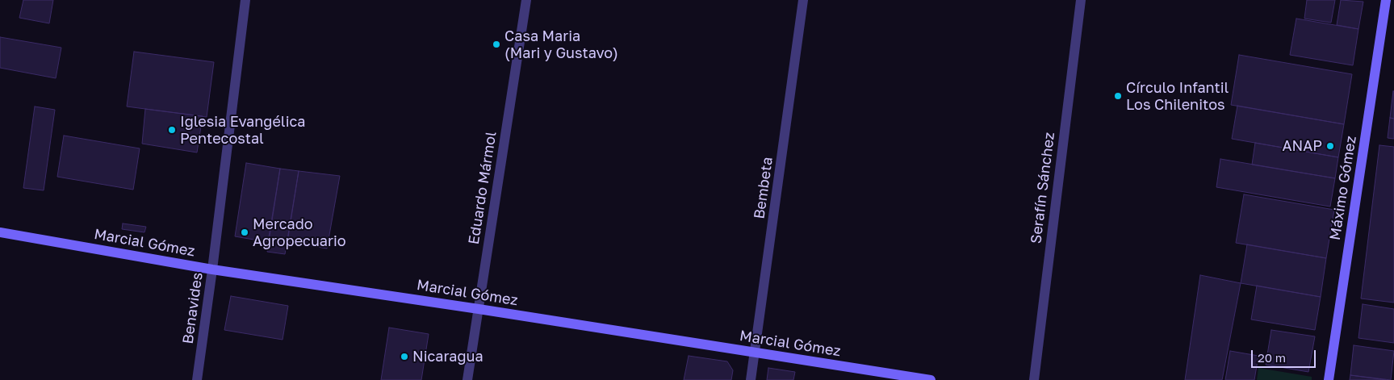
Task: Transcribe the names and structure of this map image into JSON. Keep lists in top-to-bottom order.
{
  "streets": {
    "main road": ["Máximo Gómez", "Marcial Gómez"],
    "street": [
      "Eduardo Mármol",
      "Bembeta",
      "Serafín Sánchez",
      "Benavides"
    ]
  },
  "crossings": [
    ["Eduardo Mármol", "Marcial Gómez"],
    ["Bembeta", "Marcial Gómez"],
    ["Marcial Gómez", "Benavides"]
  ],
  "places": [
    "Casa Maria (Mari y Gustavo)",
    "Círculo Infantil Los Chilenitos",
    "Iglesia Evangélica Pentecostal",
    "ANAP",
    "Mercado Agropecuario",
    "Nicaragua"
  ],
  "scale_bar": "20 m"
}
